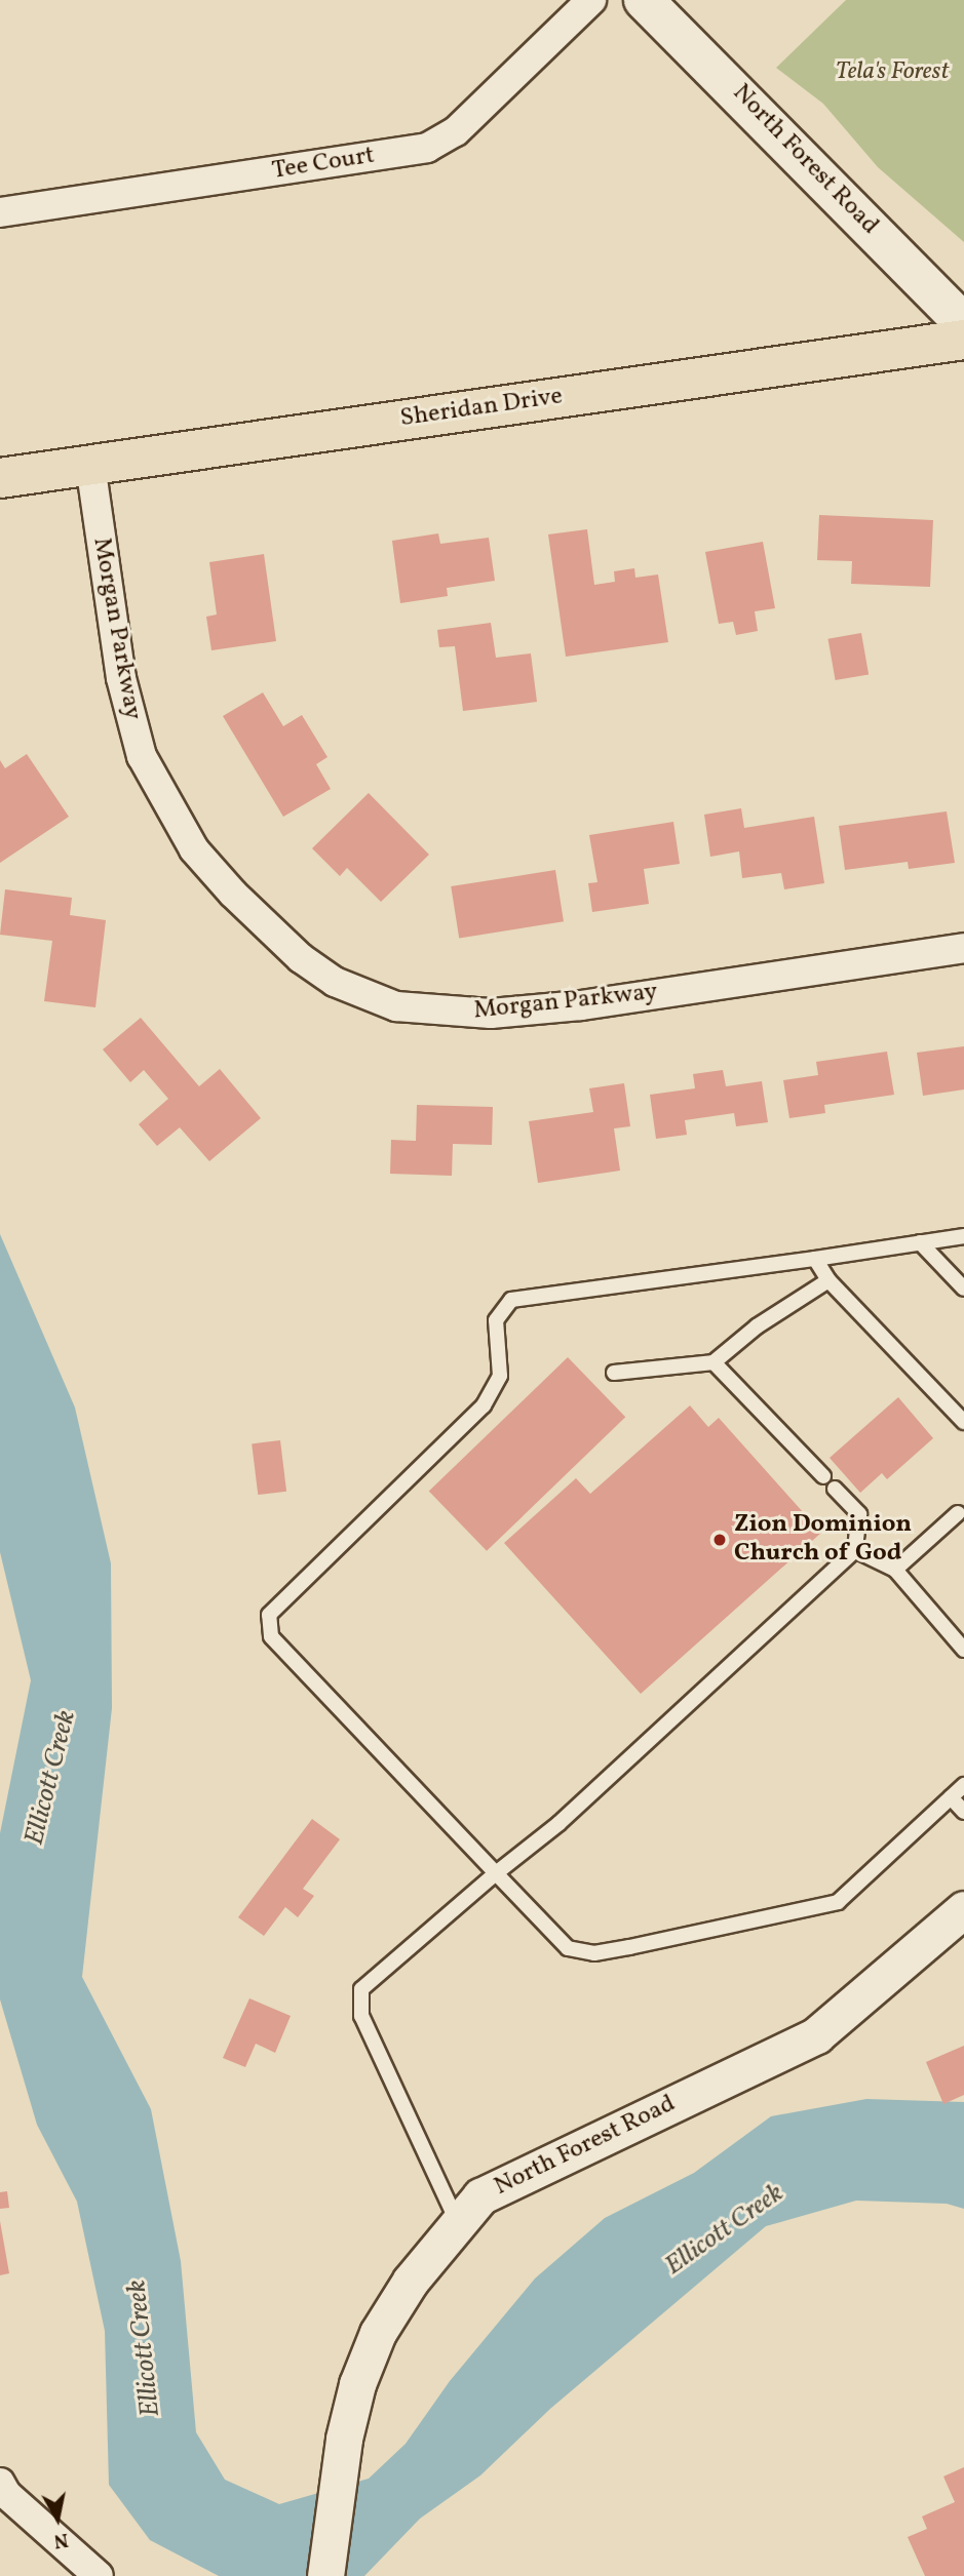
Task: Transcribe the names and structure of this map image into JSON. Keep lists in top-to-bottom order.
{
  "streets": {
    "main road": ["North Forest Road", "Sheridan Drive"],
    "street": ["Tee Court", "Morgan Parkway"]
  },
  "crossings": [
    ["Sheridan Drive", "Morgan Parkway"]
  ],
  "water": ["Ellicott Creek"],
  "parks": ["Tela's Forest"],
  "places": ["Zion Dominion Church of God"],
  "north": "bottom"
}
